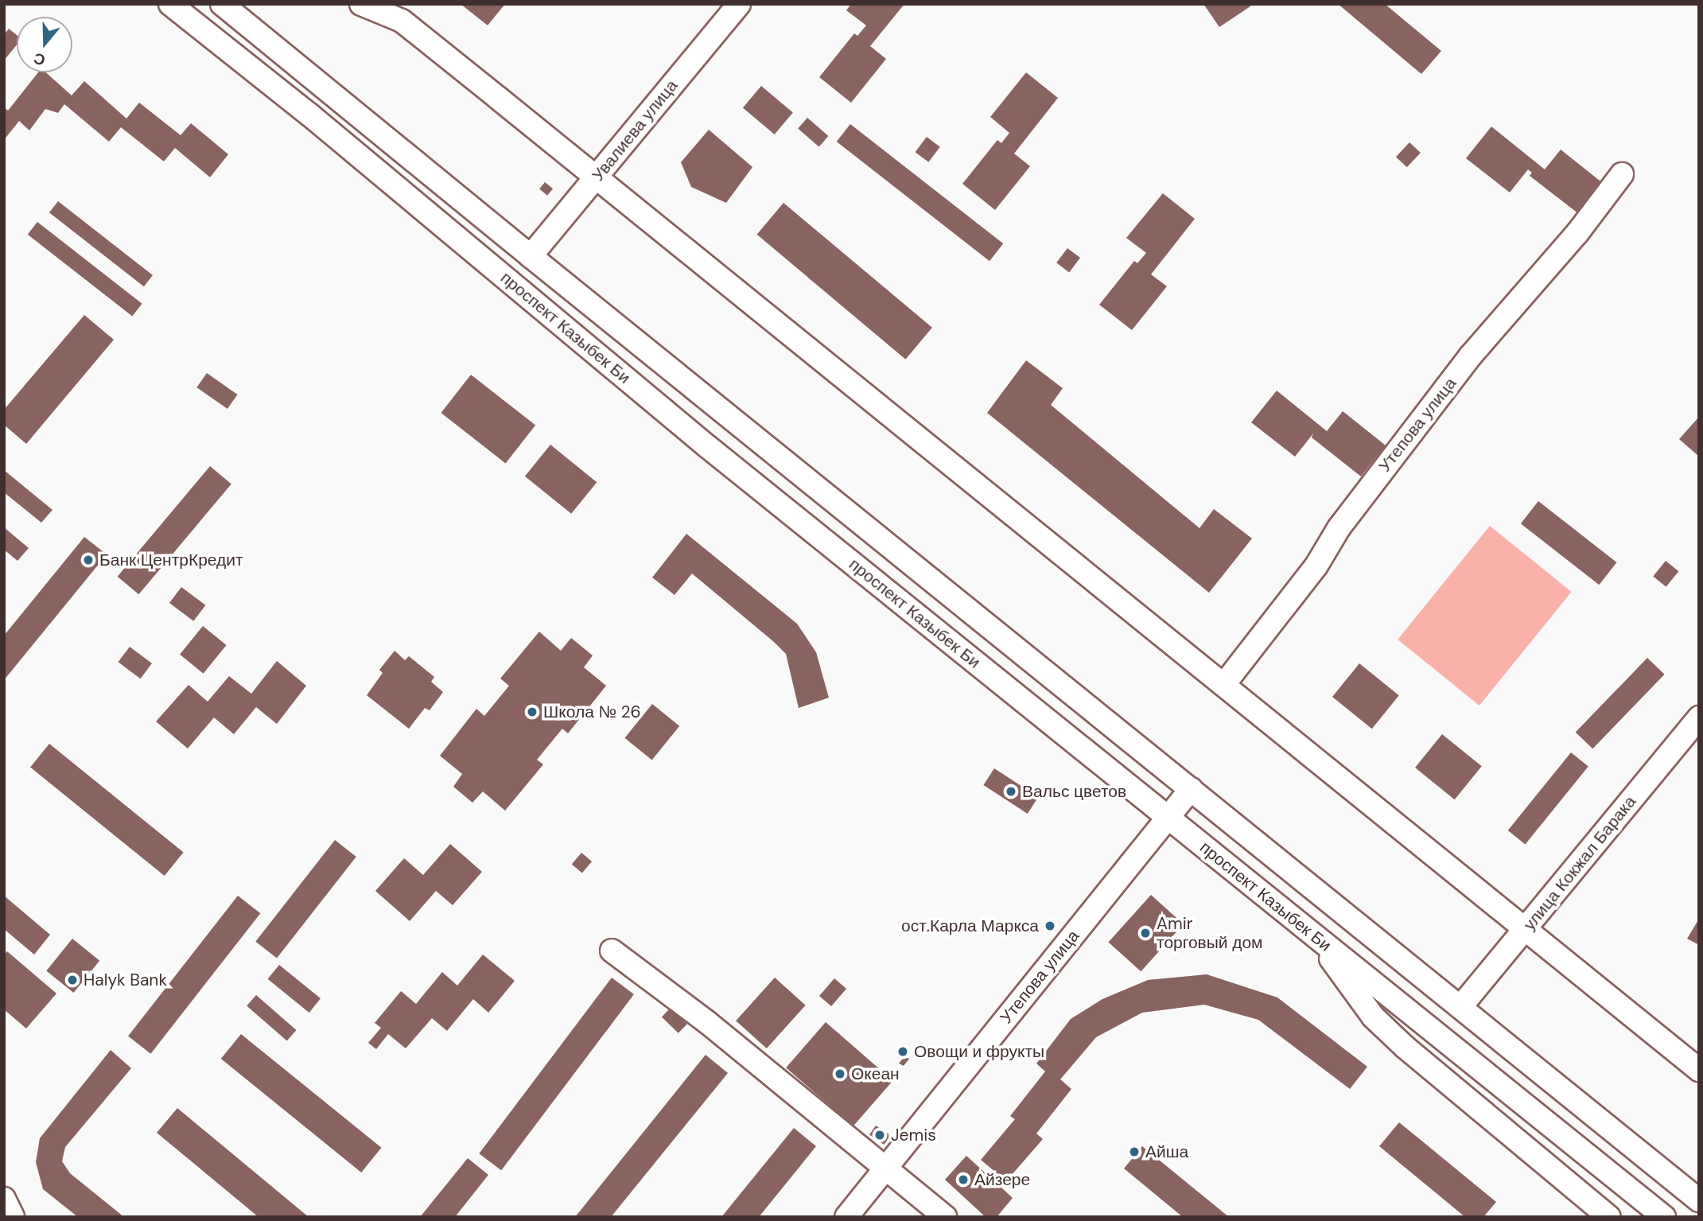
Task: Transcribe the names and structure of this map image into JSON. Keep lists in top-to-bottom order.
{
  "streets": {
    "street": [
      "Увалиева улица",
      "проспект Казыбек Би",
      "Утепова улица",
      "улица Кокжал Барака"
    ]
  },
  "crossings": [
    ["Увалиева улица", "проспект Казыбек Би"],
    ["проспект Казыбек Би", "Утепова улица"],
    ["проспект Казыбек Би", "улица Кокжал Барака"]
  ],
  "places": [
    "Банк ЦентрКредит",
    "Школа № 26",
    "Вальс цветов",
    "ост.Карла Маркса",
    "Amir торговый дом",
    "Halyk Bank",
    "Овощи и фрукты",
    "Океан",
    "Jemis",
    "Айша",
    "Айзере"
  ],
  "north": "bottom"
}
